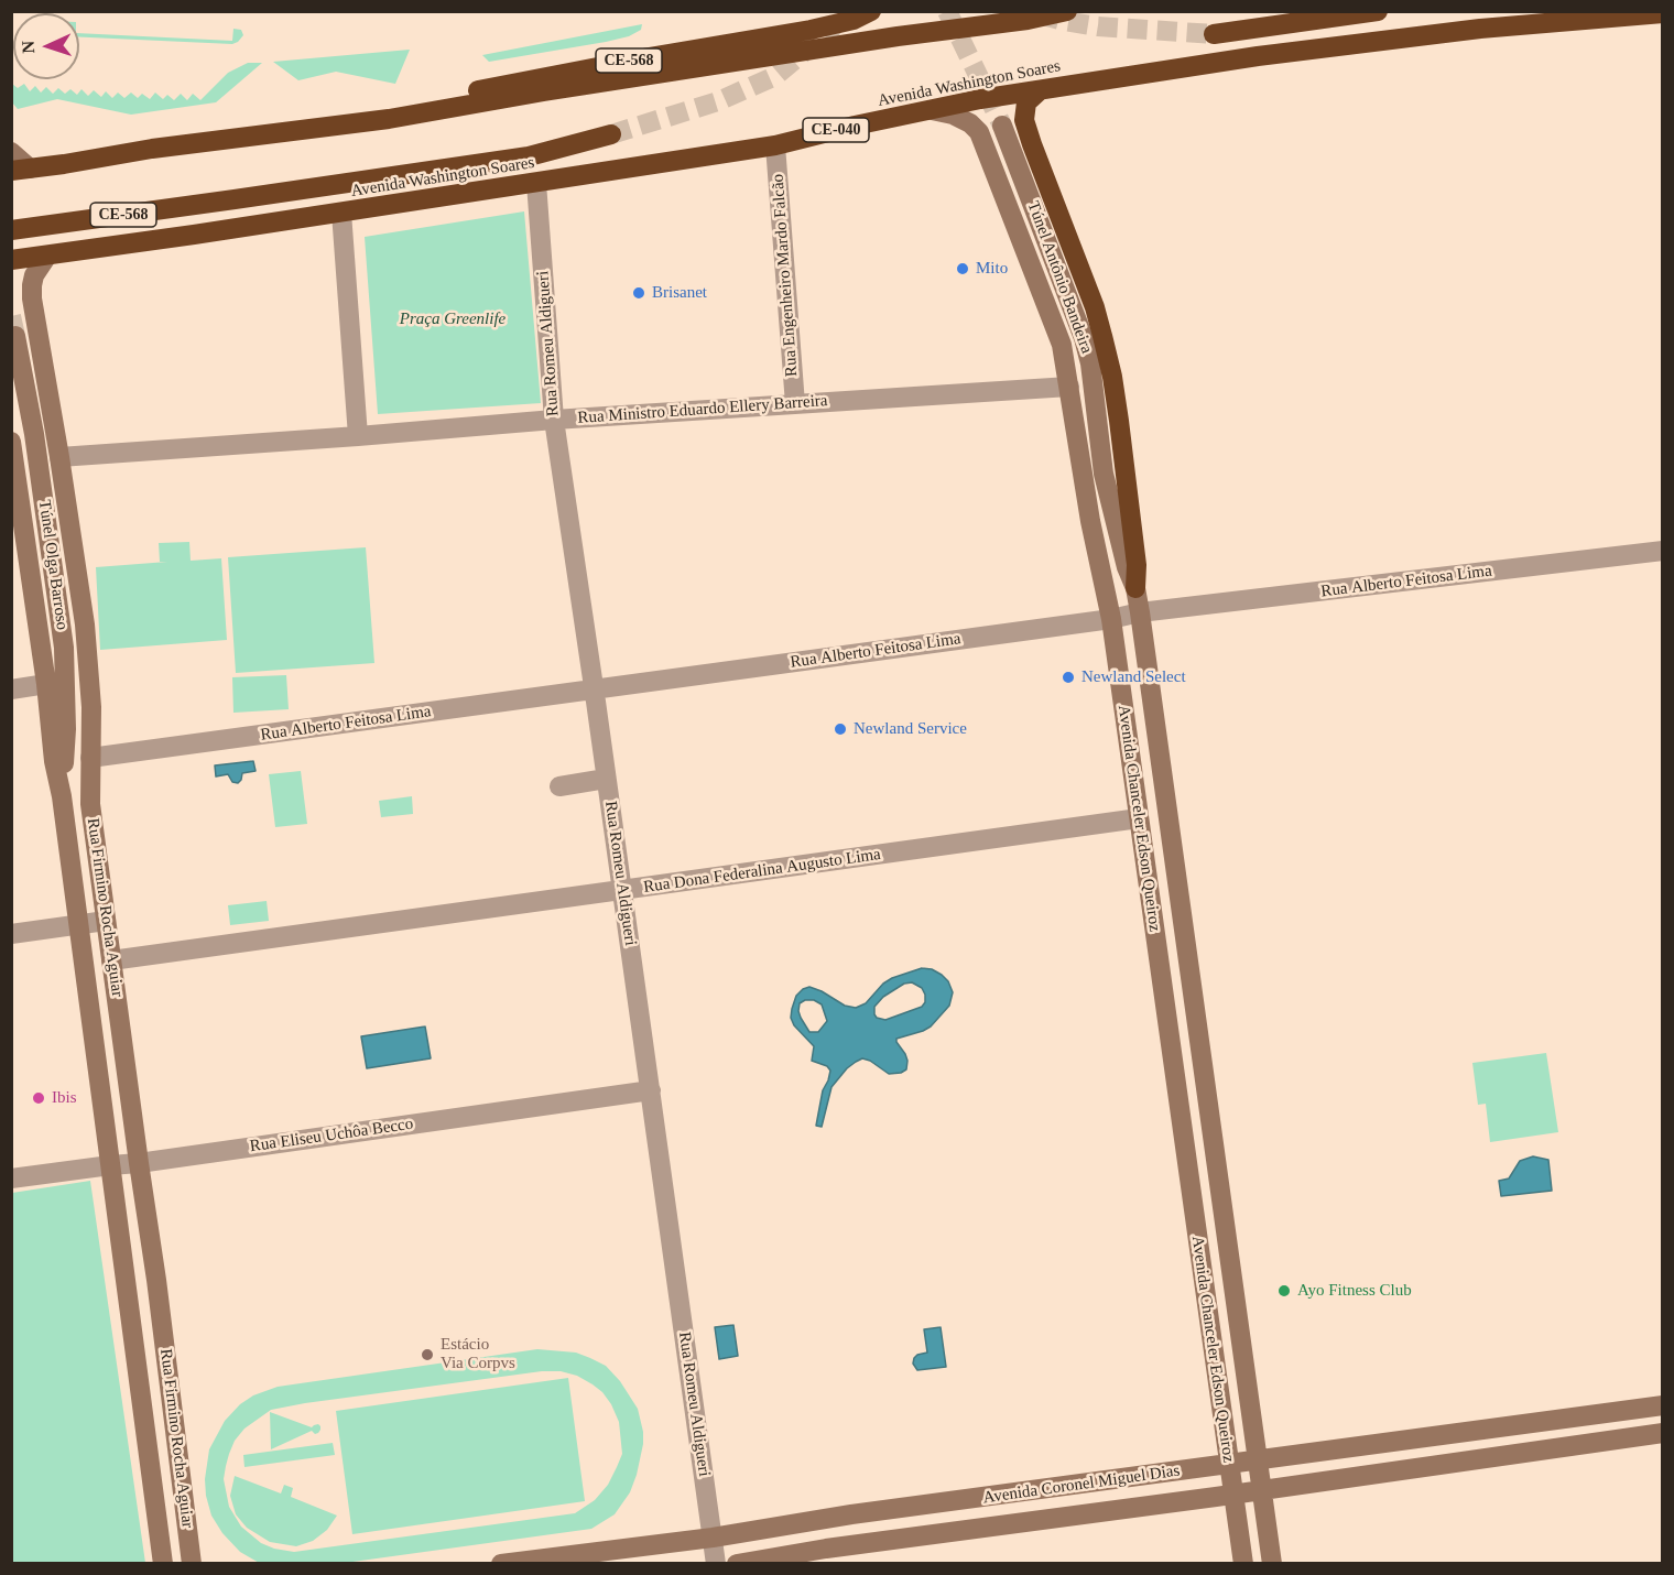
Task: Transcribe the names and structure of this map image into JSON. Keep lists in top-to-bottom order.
{
  "streets": {
    "highway": ["CE-568", "Avenida Washington Soares", "CE-040"],
    "main road": [
      "Túnel Antônio Bandeira",
      "Túnel Olga Barroso",
      "Avenida Chanceler Edson Queiroz",
      "Rua Firmino Rocha Aguiar",
      "Avenida Coronel Miguel Dias"
    ],
    "street": [
      "Rua Engenheiro Mardo Falcão",
      "Rua Romeu Aldigueri",
      "Rua Ministro Eduardo Ellery Barreira",
      "Rua Alberto Feitosa Lima",
      "Rua Dona Federalina Augusto Lima",
      "Rua Eliseu Uchôa Becco"
    ]
  },
  "crossings": [
    ["Avenida Washington Soares", "Rua Engenheiro Mardo Falcão"],
    ["Avenida Washington Soares", "Rua Romeu Aldigueri"],
    ["Avenida Washington Soares", "Avenida Chanceler Edson Queiroz"],
    ["Avenida Washington Soares", "Rua Firmino Rocha Aguiar"],
    ["Rua Engenheiro Mardo Falcão", "Rua Ministro Eduardo Ellery Barreira"],
    ["Túnel Antônio Bandeira", "Avenida Chanceler Edson Queiroz"],
    ["Rua Romeu Aldigueri", "Rua Ministro Eduardo Ellery Barreira"],
    ["Rua Romeu Aldigueri", "Rua Alberto Feitosa Lima"],
    ["Rua Romeu Aldigueri", "Rua Dona Federalina Augusto Lima"],
    ["Rua Romeu Aldigueri", "Rua Eliseu Uchôa Becco"],
    ["Rua Romeu Aldigueri", "Avenida Coronel Miguel Dias"],
    ["Rua Ministro Eduardo Ellery Barreira", "Avenida Chanceler Edson Queiroz"],
    ["Rua Ministro Eduardo Ellery Barreira", "Rua Firmino Rocha Aguiar"],
    ["Túnel Olga Barroso", "Rua Firmino Rocha Aguiar"],
    ["Rua Alberto Feitosa Lima", "Avenida Chanceler Edson Queiroz"],
    ["Rua Alberto Feitosa Lima", "Rua Firmino Rocha Aguiar"],
    ["Avenida Chanceler Edson Queiroz", "Rua Dona Federalina Augusto Lima"],
    ["Avenida Chanceler Edson Queiroz", "Avenida Coronel Miguel Dias"],
    ["Rua Dona Federalina Augusto Lima", "Rua Firmino Rocha Aguiar"],
    ["Rua Firmino Rocha Aguiar", "Rua Eliseu Uchôa Becco"]
  ],
  "parks": ["Praça Greenlife"],
  "places": [
    "Mito",
    "Brisanet",
    "Newland Select",
    "Newland Service",
    "Ibis",
    "Ayo Fitness Club",
    "Estácio Via Corpvs"
  ],
  "north": "left"
}
